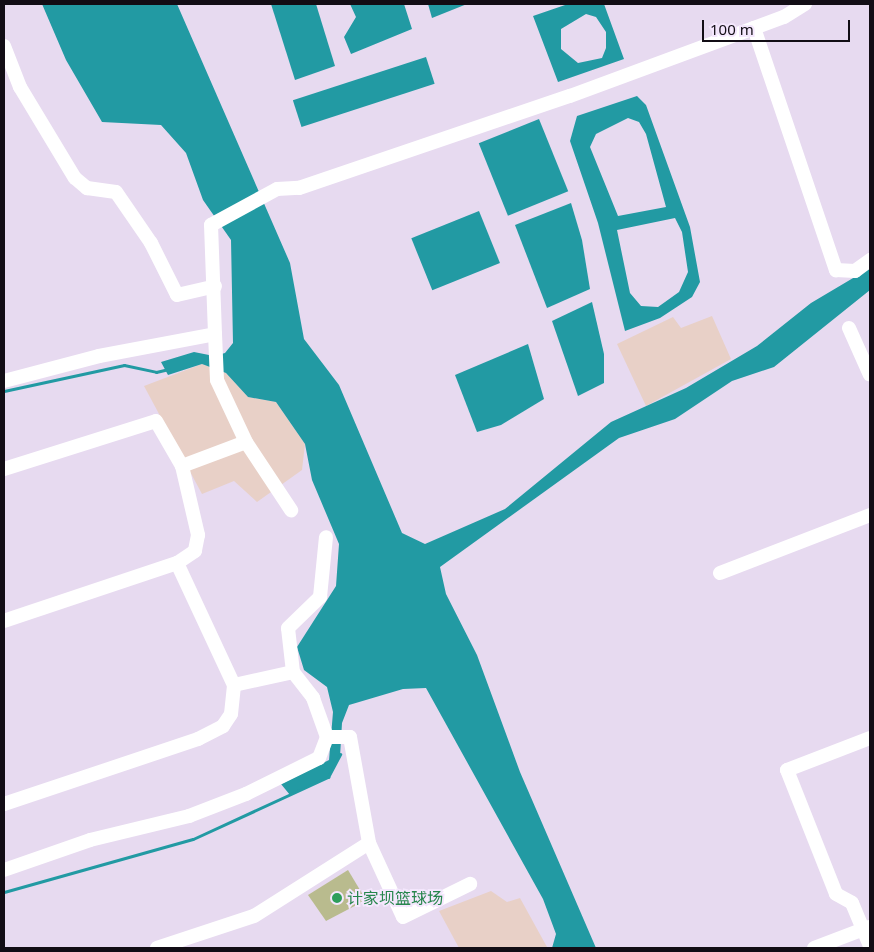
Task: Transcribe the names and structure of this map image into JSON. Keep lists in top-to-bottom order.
{
  "places": ["计家坝篮球场"],
  "scale_bar": "100 m"
}
